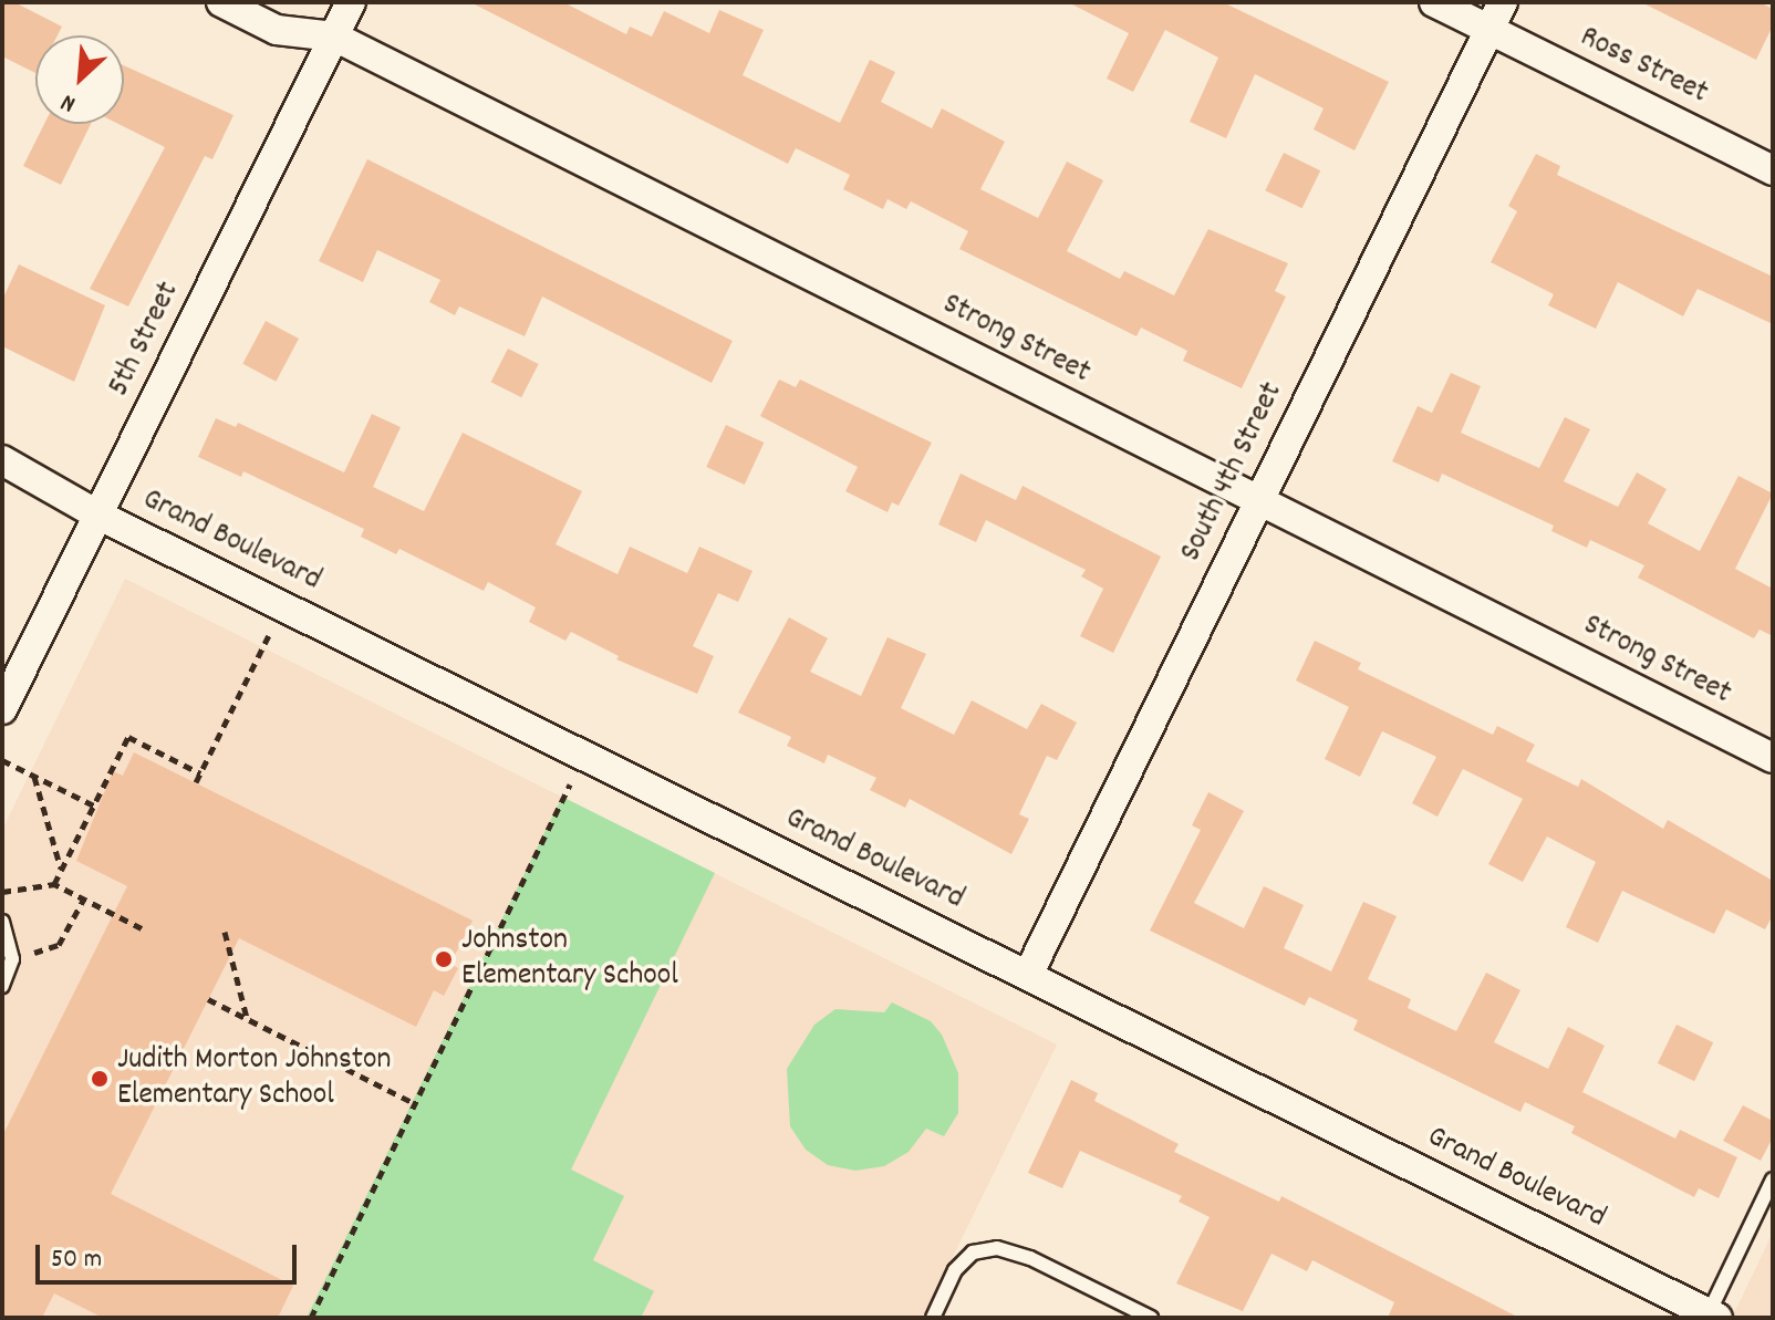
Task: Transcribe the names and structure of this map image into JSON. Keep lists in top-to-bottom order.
{
  "streets": {
    "street": [
      "Ross Street",
      "5th Street",
      "Strong Street",
      "South 4th Street",
      "Grand Boulevard"
    ]
  },
  "crossings": [
    ["Ross Street", "South 4th Street"],
    ["5th Street", "Strong Street"],
    ["5th Street", "Grand Boulevard"],
    ["Strong Street", "South 4th Street"],
    ["South 4th Street", "Grand Boulevard"]
  ],
  "places": ["Johnston Elementary School", "Judith Morton Johnston Elementary School"],
  "scale_bar": "50 m",
  "north": "bottom left"
}
